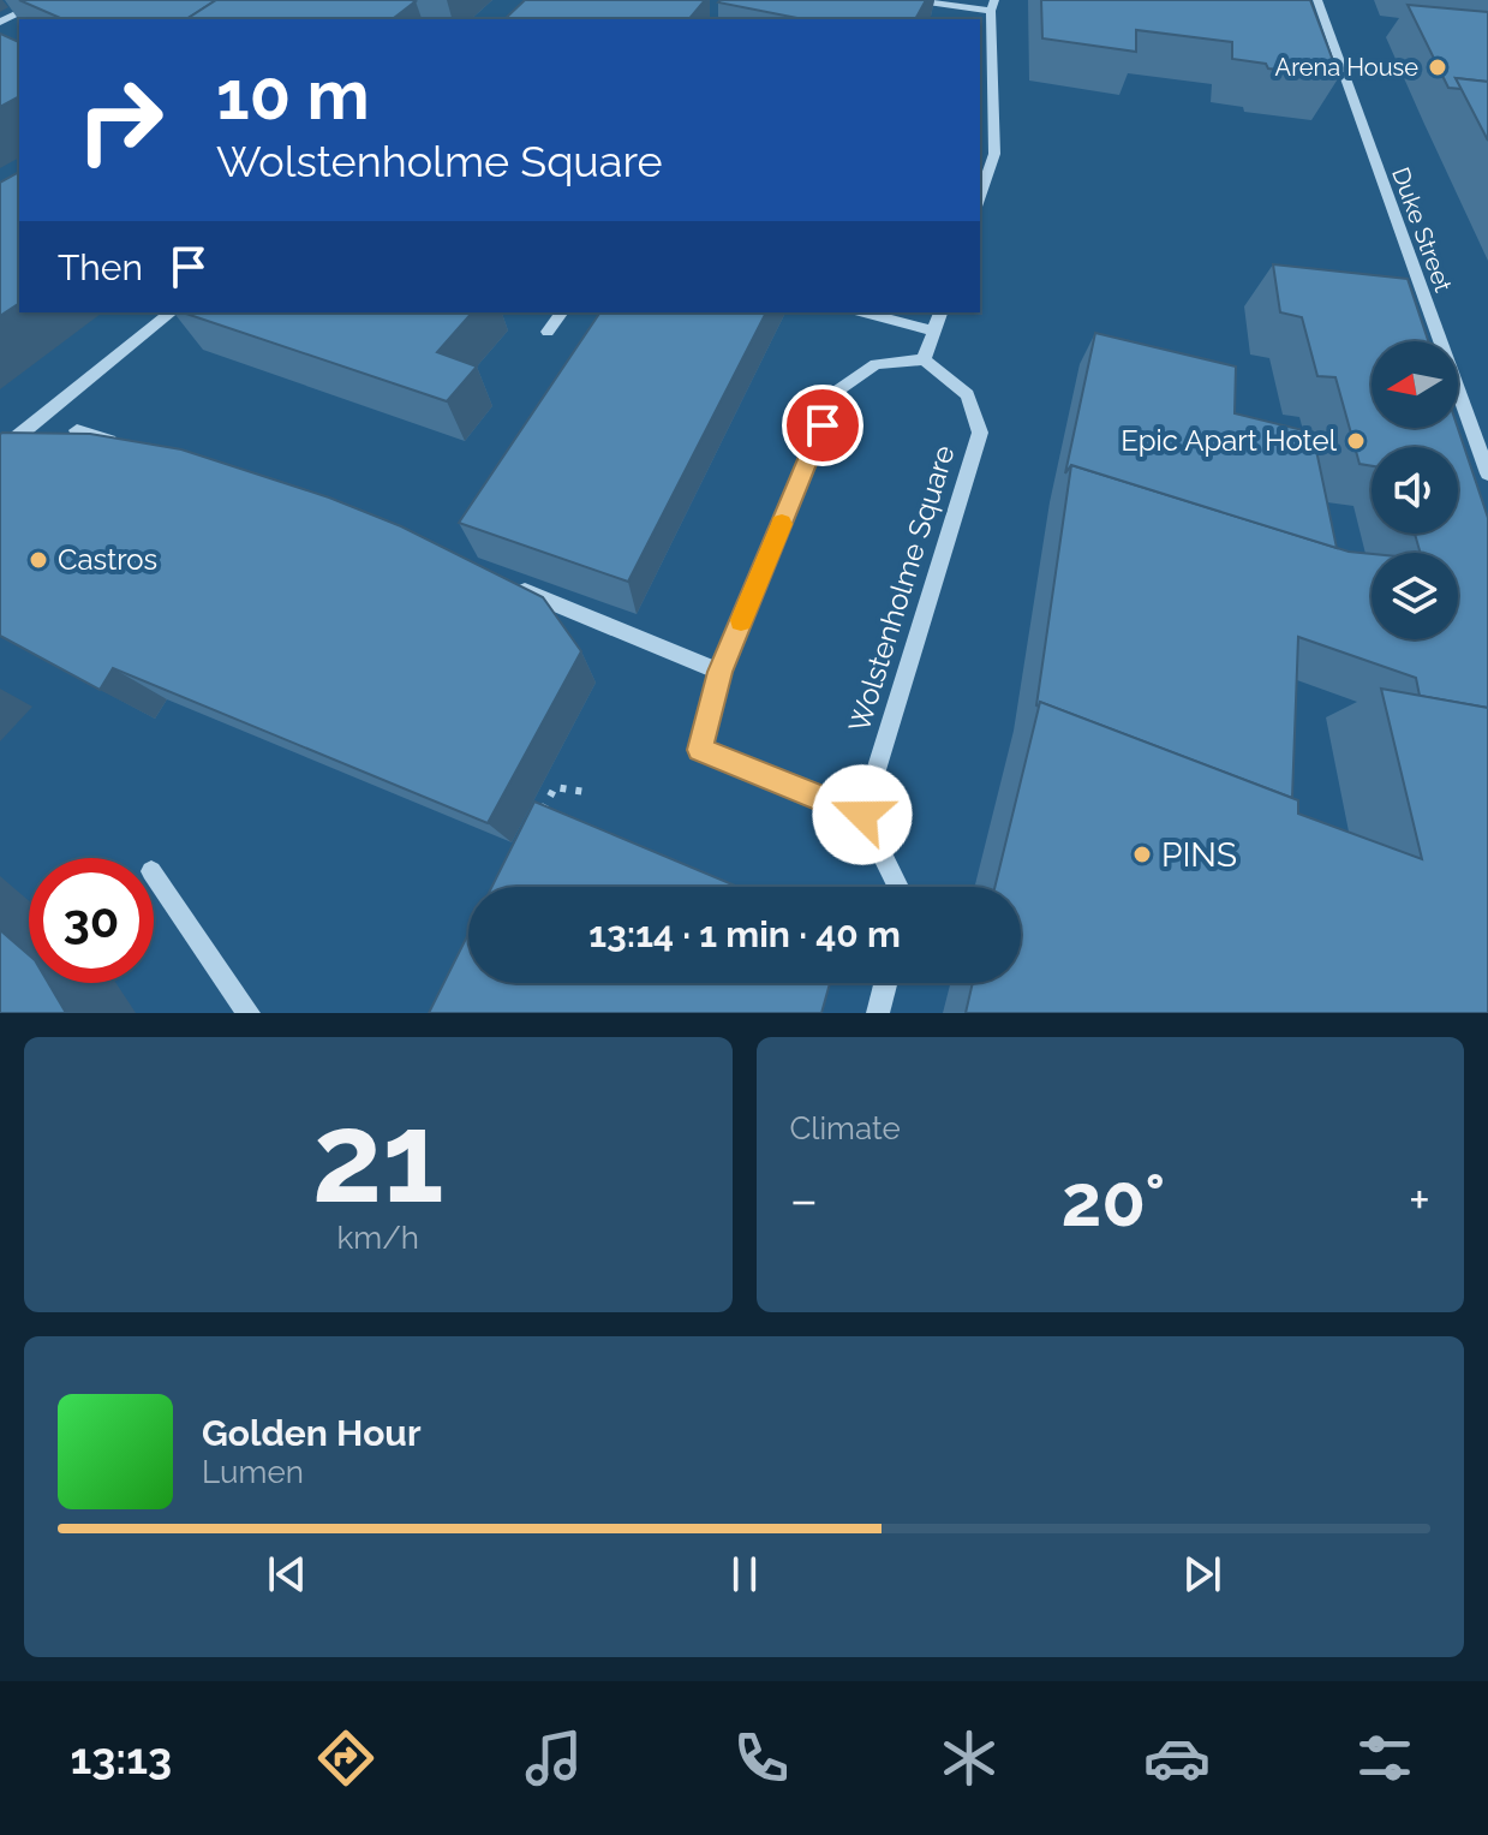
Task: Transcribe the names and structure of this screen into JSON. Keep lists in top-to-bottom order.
{
  "streets": {
    "street": ["Duke Street", "Wolstenholme Square"]
  },
  "places": [
    "Arena House",
    "Epic Apart Hotel",
    "Castros",
    "PINS"
  ],
  "north": "left",
  "page": {
    "turn": ["10 m", "Wolstenholme Square"],
    "then": "Then",
    "limit": "30",
    "trip": "13:14 · 1 min · 40 m",
    "tile": [
      ["21", "km/h"],
      "Climate"
    ],
    "heat": ["−", "20°", "+"],
    "song": ["Golden Hour", "Lumen"],
    "tabs": "13:13"
  }
}
